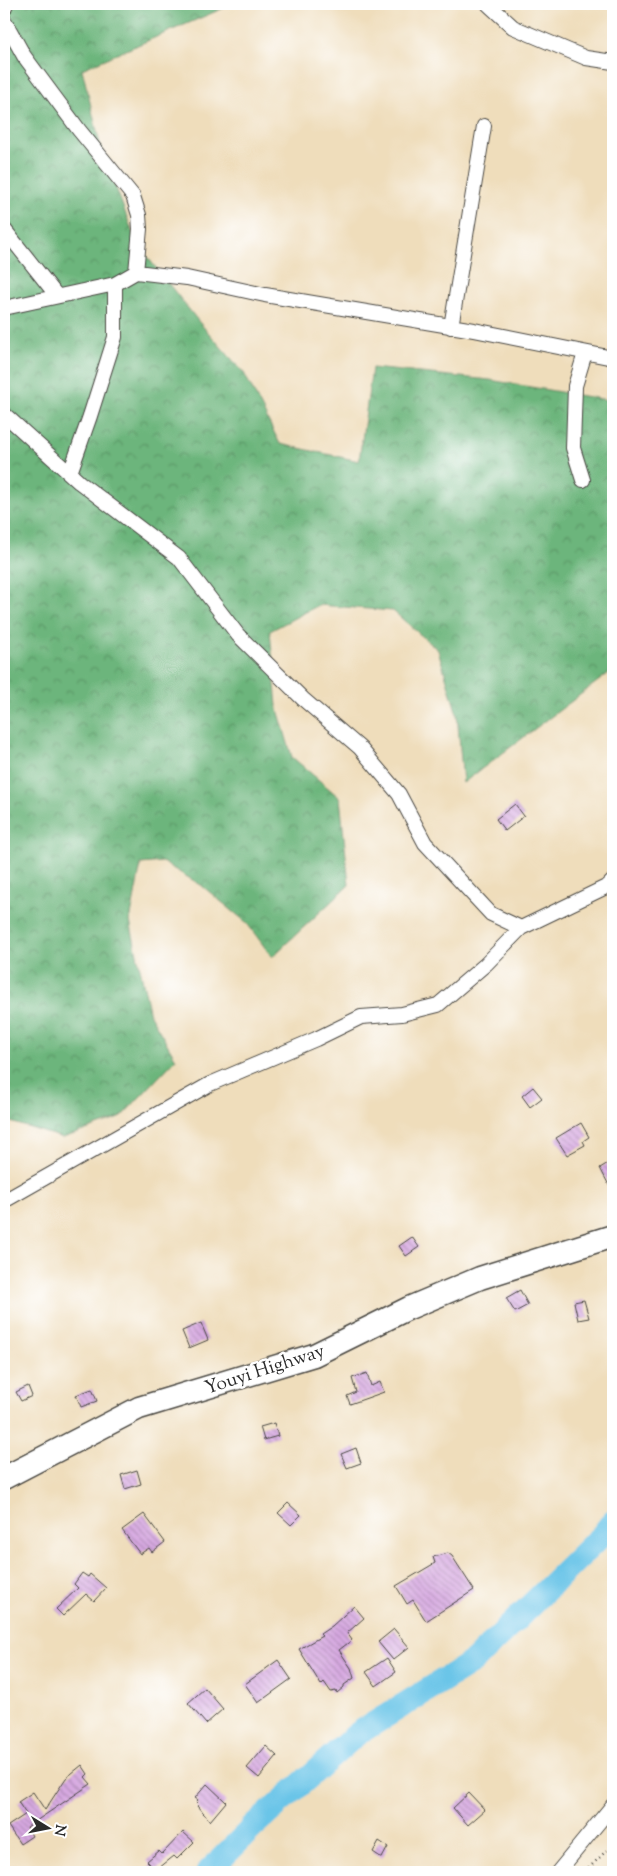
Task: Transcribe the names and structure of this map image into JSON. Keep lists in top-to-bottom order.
{
  "streets": {
    "main road": ["Youyi Highway"]
  },
  "north": "right"
}
